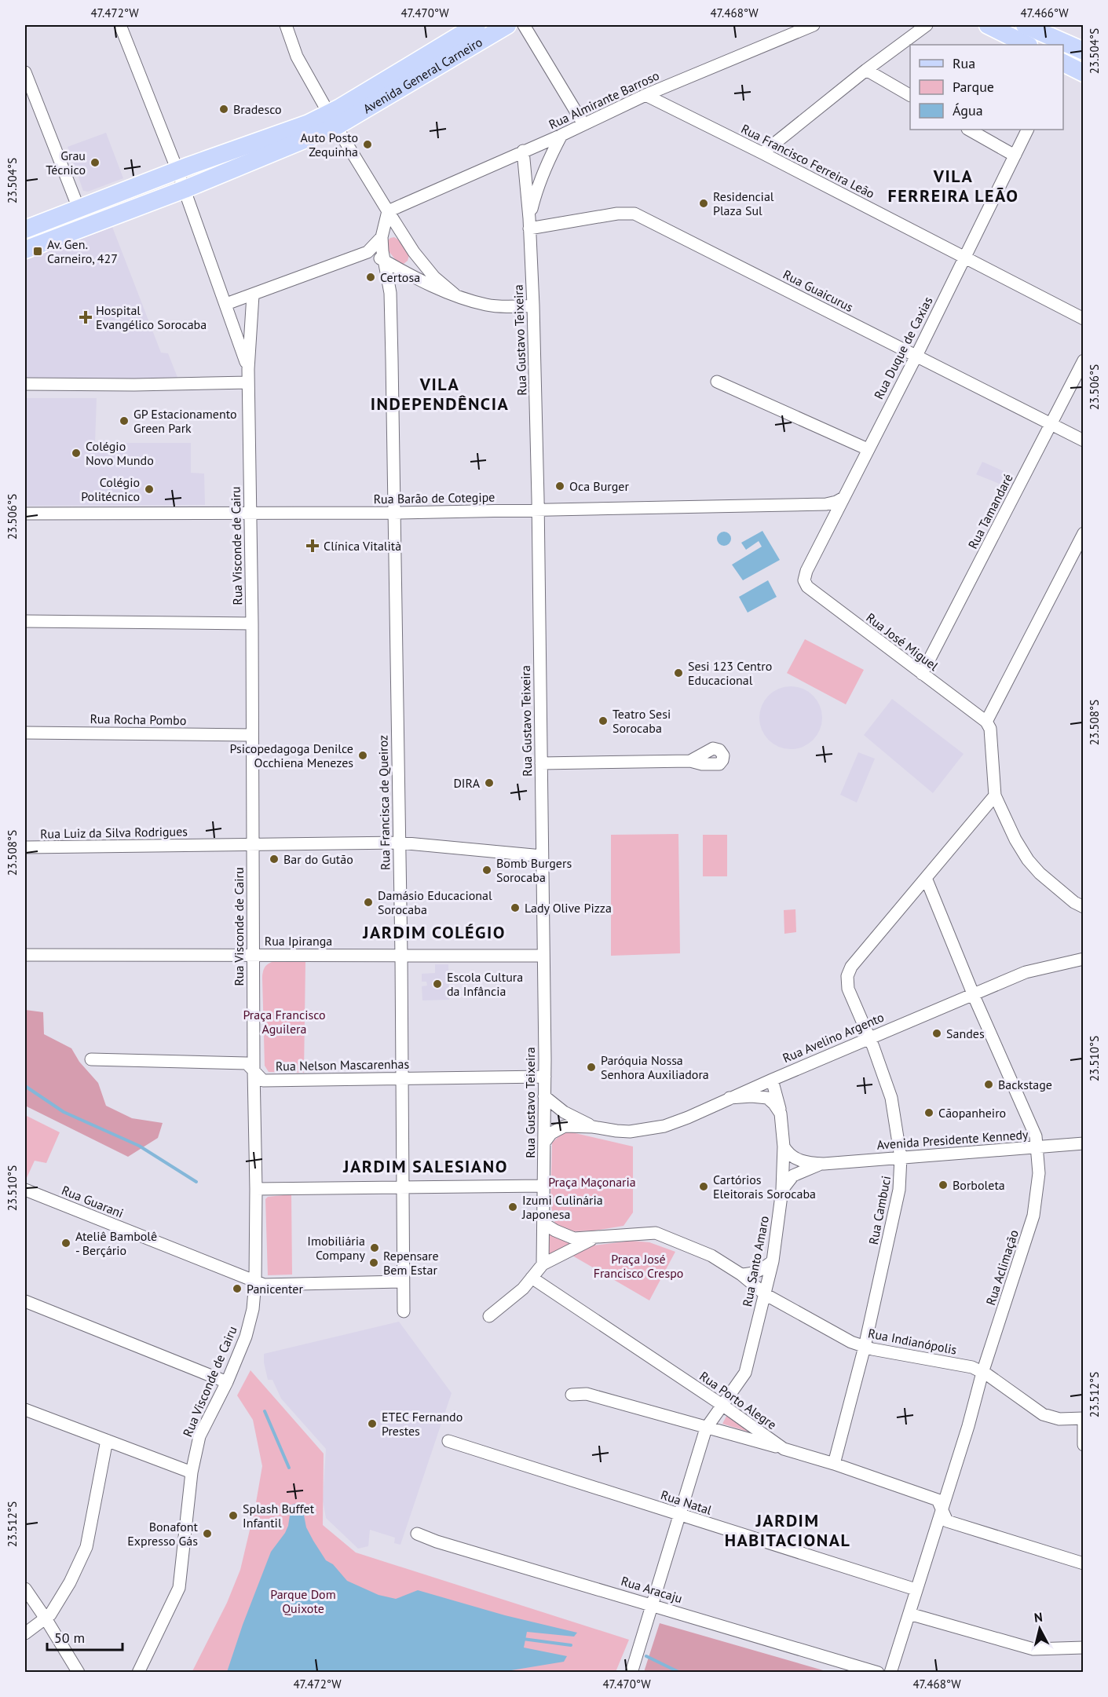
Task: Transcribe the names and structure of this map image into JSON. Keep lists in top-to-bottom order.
{
  "streets": {
    "main road": ["Avenida General Carneiro"],
    "street": [
      "Rua Almirante Barroso",
      "Rua Francisco Ferreira Leão",
      "Rua Guaicurus",
      "Rua Gustavo Teixeira",
      "Rua Duque de Caxias",
      "Rua Barão de Cotegipe",
      "Rua Tamandaré",
      "Rua Visconde de Cairu",
      "Rua José Miguel",
      "Rua Rocha Pombo",
      "Rua Francisca de Queiroz",
      "Rua Luiz da Silva Rodrigues",
      "Rua Ipiranga",
      "Rua Avelino Argento",
      "Rua Nelson Mascarenhas",
      "Avenida Presidente Kennedy",
      "Rua Guarani",
      "Rua Cambuci",
      "Rua Santo Amaro",
      "Rua Aclimação",
      "Rua Indianópolis",
      "Rua Porto Alegre",
      "Rua Natal",
      "Rua Aracaju"
    ]
  },
  "crossings": [
    ["Avenida General Carneiro", "Rua Visconde de Cairu"],
    ["Rua Almirante Barroso", "Rua Francisco Ferreira Leão"],
    ["Rua Almirante Barroso", "Rua Gustavo Teixeira"],
    ["Rua Francisco Ferreira Leão", "Rua Duque de Caxias"],
    ["Rua Guaicurus", "Rua Gustavo Teixeira"],
    ["Rua Guaicurus", "Rua Duque de Caxias"],
    ["Rua Guaicurus", "Rua Tamandaré"],
    ["Rua Gustavo Teixeira", "Rua Barão de Cotegipe"],
    ["Rua Gustavo Teixeira", "Rua Luiz da Silva Rodrigues"],
    ["Rua Gustavo Teixeira", "Rua Ipiranga"],
    ["Rua Gustavo Teixeira", "Rua Avelino Argento"],
    ["Rua Gustavo Teixeira", "Rua Nelson Mascarenhas"],
    ["Rua Gustavo Teixeira", "Rua Indianópolis"],
    ["Rua Duque de Caxias", "Rua Barão de Cotegipe"],
    ["Rua Duque de Caxias", "Rua José Miguel"],
    ["Rua Barão de Cotegipe", "Rua Visconde de Cairu"],
    ["Rua Barão de Cotegipe", "Rua Francisca de Queiroz"],
    ["Rua Tamandaré", "Rua José Miguel"],
    ["Rua Visconde de Cairu", "Rua Rocha Pombo"],
    ["Rua Visconde de Cairu", "Rua Luiz da Silva Rodrigues"],
    ["Rua Visconde de Cairu", "Rua Ipiranga"],
    ["Rua Visconde de Cairu", "Rua Nelson Mascarenhas"],
    ["Rua Visconde de Cairu", "Rua Guarani"],
    ["Rua Francisca de Queiroz", "Rua Luiz da Silva Rodrigues"],
    ["Rua Francisca de Queiroz", "Rua Ipiranga"],
    ["Rua Francisca de Queiroz", "Rua Nelson Mascarenhas"],
    ["Rua Francisca de Queiroz", "Rua Guarani"],
    ["Rua Avelino Argento", "Rua Cambuci"],
    ["Rua Avelino Argento", "Rua Santo Amaro"],
    ["Rua Avelino Argento", "Rua Aclimação"],
    ["Avenida Presidente Kennedy", "Rua Cambuci"],
    ["Avenida Presidente Kennedy", "Rua Santo Amaro"],
    ["Avenida Presidente Kennedy", "Rua Aclimação"],
    ["Rua Cambuci", "Rua Aclimação"],
    ["Rua Cambuci", "Rua Indianópolis"],
    ["Rua Cambuci", "Rua Porto Alegre"],
    ["Rua Santo Amaro", "Rua Indianópolis"],
    ["Rua Santo Amaro", "Rua Porto Alegre"],
    ["Rua Aclimação", "Rua Indianópolis"],
    ["Rua Aclimação", "Rua Porto Alegre"],
    ["Rua Aclimação", "Rua Natal"]
  ],
  "districts": [
    "VILA FERREIRA LEÃO",
    "VILA INDEPENDÊNCIA",
    "JARDIM COLÉGIO",
    "JARDIM SALESIANO",
    "JARDIM HABITACIONAL"
  ],
  "parks": [
    "Praça Francisco Aguilera",
    "Praça Maçonaria",
    "Praça José Francisco Crespo",
    "Parque Dom Quixote"
  ],
  "places": {
    "other": [
      "Bradesco",
      "Auto Posto Zequinha",
      "Grau Técnico",
      "Residencial Plaza Sul",
      "Certosa",
      "GP Estacionamento Green Park",
      "Colégio Novo Mundo",
      "Oca Burger",
      "Colégio Politécnico",
      "Sesi 123 Centro Educacional",
      "Teatro Sesi Sorocaba",
      "Psicopedagoga Denilce Occhiena Menezes",
      "DIRA",
      "Bar do Gutão",
      "Bomb Burgers Sorocaba",
      "Damásio Educacional Sorocaba",
      "Lady Olive Pizza",
      "Escola Cultura da Infância",
      "Sandes",
      "Paróquia Nossa Senhora Auxiliadora",
      "Backstage",
      "Cãopanheiro",
      "Borboleta",
      "Cartórios Eleitorais Sorocaba",
      "Izumi Culinária Japonesa",
      "Ateliê Bambolê - Berçário",
      "Imobiliária Company",
      "Repensare Bem Estar",
      "Panicenter",
      "ETEC Fernando Prestes",
      "Splash Buffet Infantil",
      "Bonafont Expresso Gás"
    ],
    "transit": ["Av. Gen. Carneiro, 427"],
    "health": ["Hospital Evangélico Sorocaba", "Clínica Vitalità"]
  },
  "legend": ["Rua", "Parque", "Água"],
  "scale_bar": "50 m",
  "north": "top",
  "coordinates": [
    "47.472°W",
    "47.470°W",
    "47.468°W",
    "47.466°W",
    "23.504°S",
    "23.506°S",
    "23.508°S",
    "23.510°S",
    "23.512°S"
  ]
}
